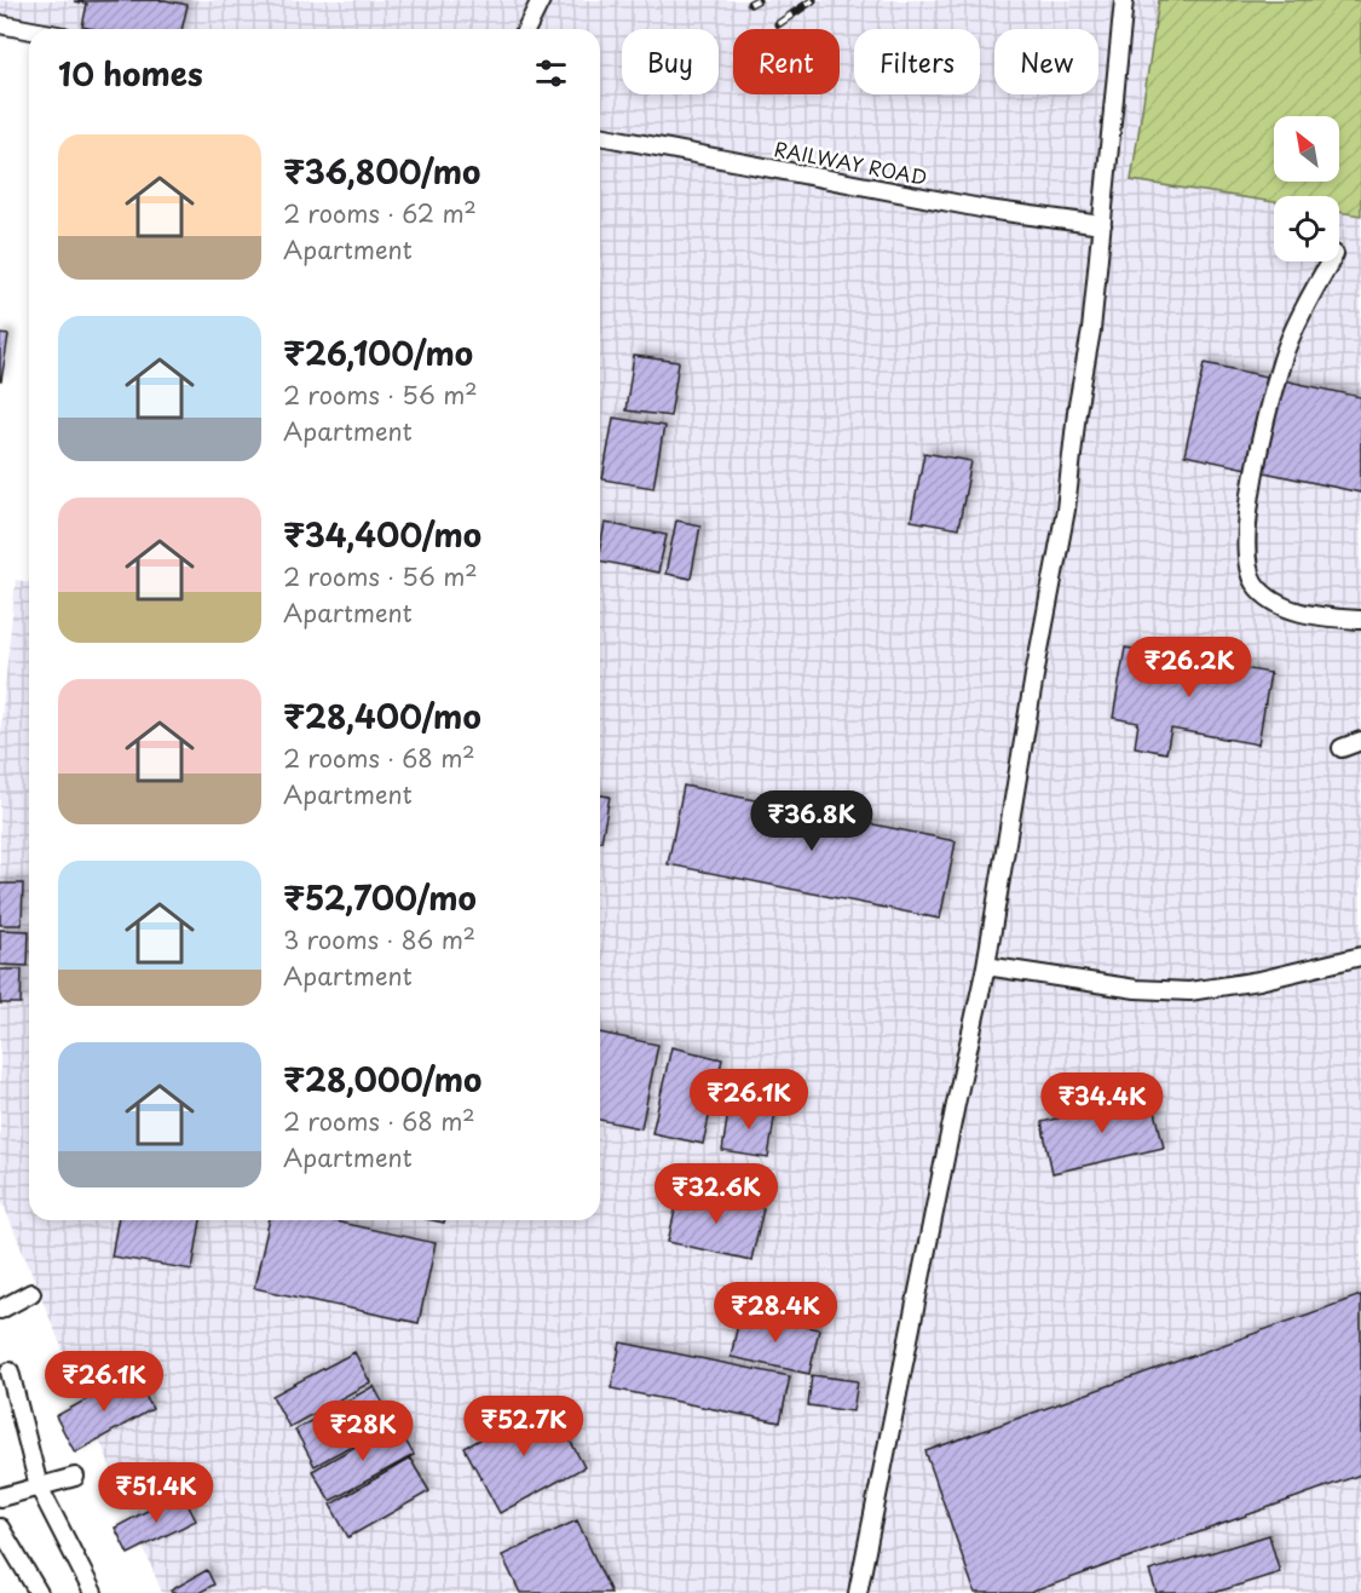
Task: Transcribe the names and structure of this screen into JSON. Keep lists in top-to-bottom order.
{
  "streets": {
    "street": ["RAILWAY ROAD"]
  },
  "north": "top left",
  "page": {
    "chip": [
      "Buy",
      "Rent",
      "Filters",
      "New"
    ],
    "heading": "10 homes",
    "list": [
      {
        "name": "₹36,800/mo",
        "note": "2 rooms · 62 m² · Apartment"
      },
      {
        "name": "₹26,100/mo",
        "note": "2 rooms · 56 m² · Apartment"
      },
      {
        "name": "₹34,400/mo",
        "note": "2 rooms · 56 m² · Apartment"
      },
      {
        "name": "₹28,400/mo",
        "note": "2 rooms · 68 m² · Apartment"
      },
      {
        "name": "₹52,700/mo",
        "note": "3 rooms · 86 m² · Apartment"
      },
      {
        "name": "₹28,000/mo",
        "note": "2 rooms · 68 m² · Apartment"
      }
    ],
    "price": [
      "₹26.2K",
      "₹36.8K",
      "₹26.1K",
      "₹34.4K",
      "₹32.6K",
      "₹28.4K",
      "₹26.1K",
      "₹52.7K",
      "₹28K",
      "₹51.4K"
    ]
  }
}
